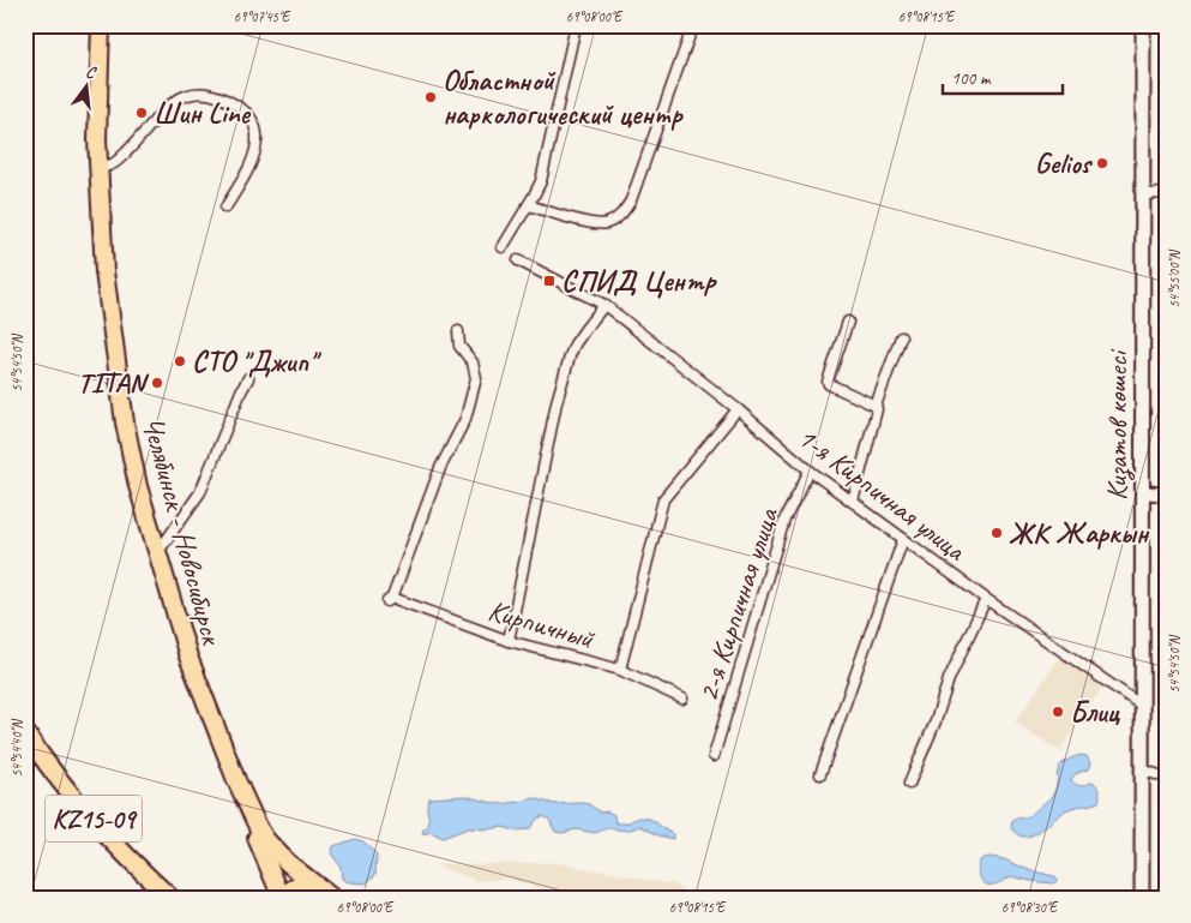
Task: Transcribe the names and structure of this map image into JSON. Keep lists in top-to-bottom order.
{
  "streets": {
    "highway": ["Челябинск - Новосибирск", "KZ15-09"],
    "main road": ["Кизатов көшесі"],
    "street": ["1-я Кирпичная улица", "2-я Кирпичная улица", "Кирпичный"]
  },
  "crossings": [
    ["Кизатов көшесі", "1-я Кирпичная улица"],
    ["1-я Кирпичная улица", "2-я Кирпичная улица"]
  ],
  "places": {
    "other": [
      "Областной наркологический центр",
      "Шин Line",
      "Gelios",
      "СТО \"Джип\"",
      "TITAN",
      "ЖК Жаркын",
      "Блиц"
    ],
    "transit": ["СПИД Центр"]
  },
  "scale_bar": "100 m",
  "north": "top",
  "coordinates": [
    "69°07'45\"E",
    "69°08'00\"E",
    "69°08'15\"E",
    "54°55'00\"N",
    "54°54'50\"N",
    "54°54'40\"N",
    "69°08'30\"E"
  ]
}
